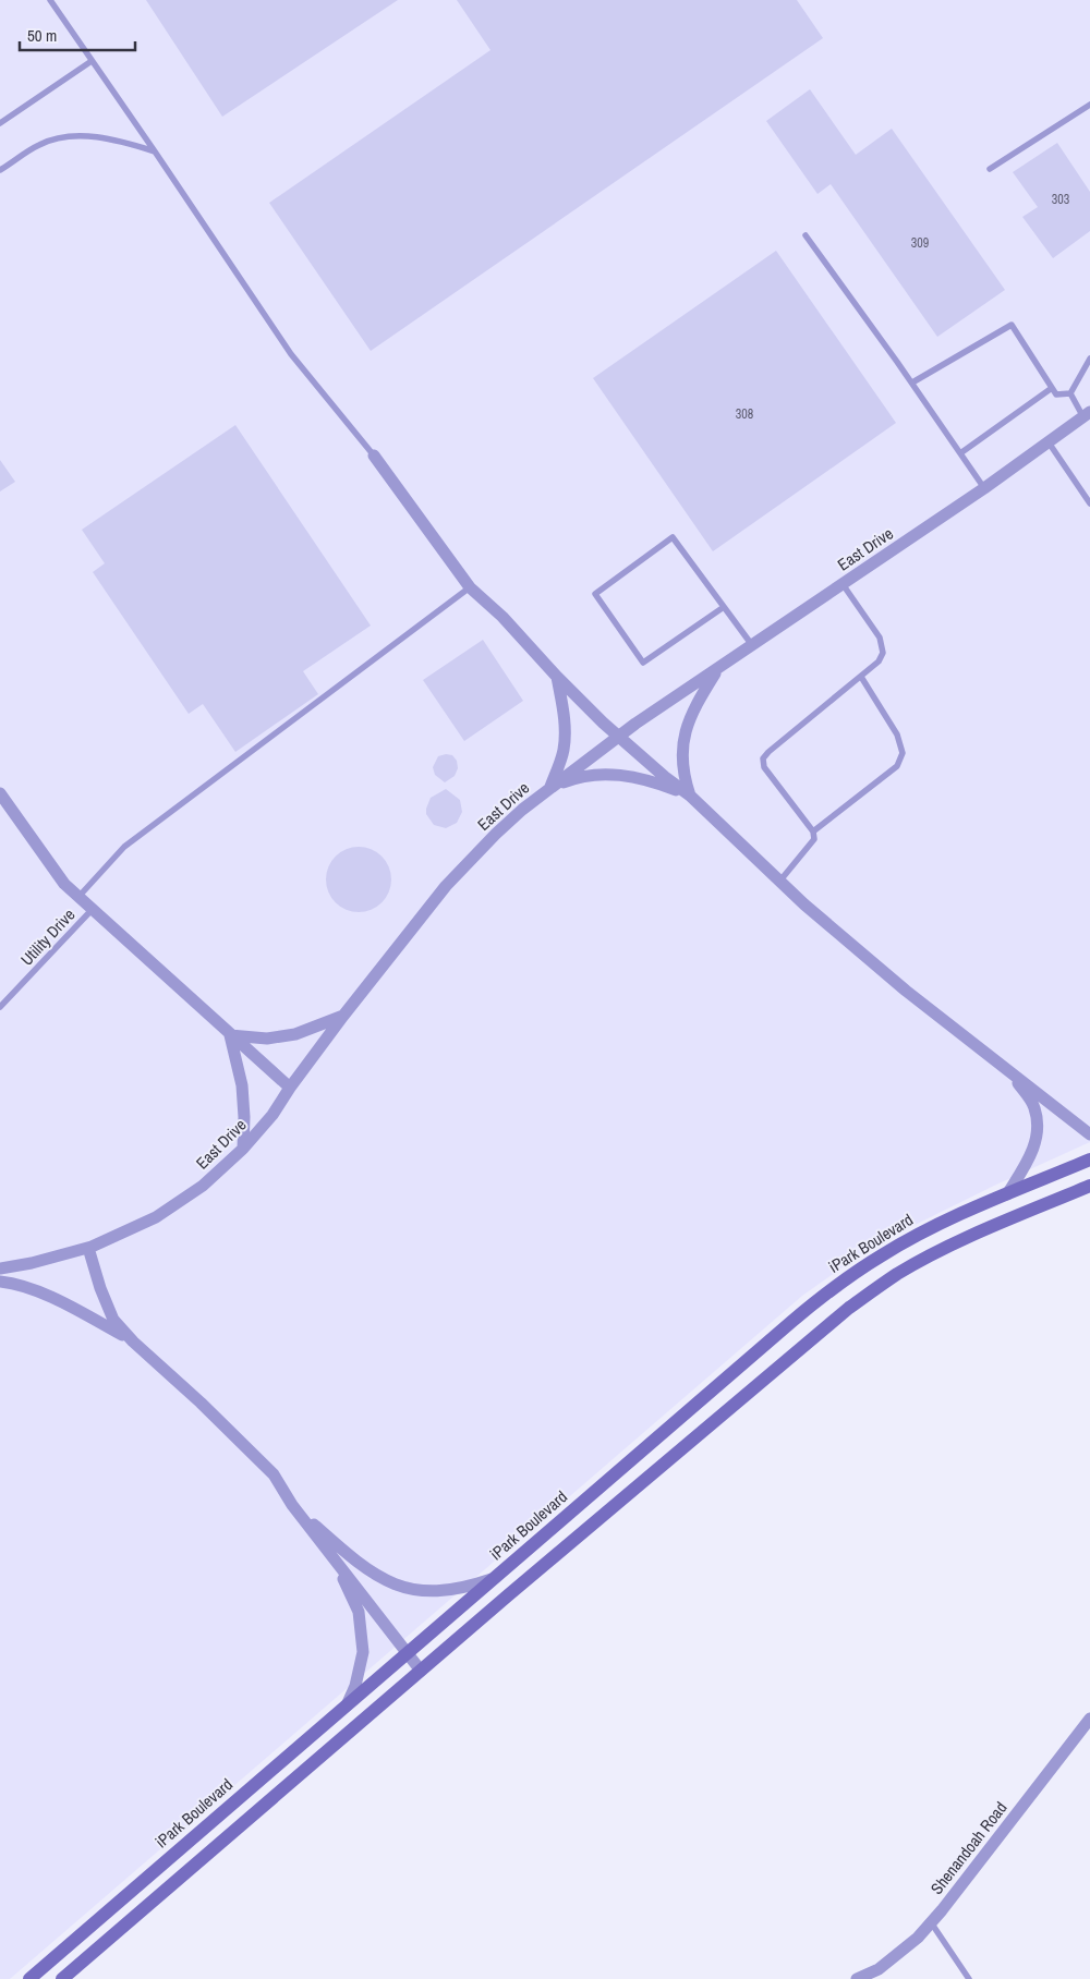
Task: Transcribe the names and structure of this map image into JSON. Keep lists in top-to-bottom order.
{
  "streets": {
    "main road": ["iPark Boulevard"],
    "street": ["East Drive", "Shenandoah Road"],
    "lane": ["Utility Drive"]
  },
  "house_numbers": ["303", "309", "308"],
  "scale_bar": "50 m"
}
